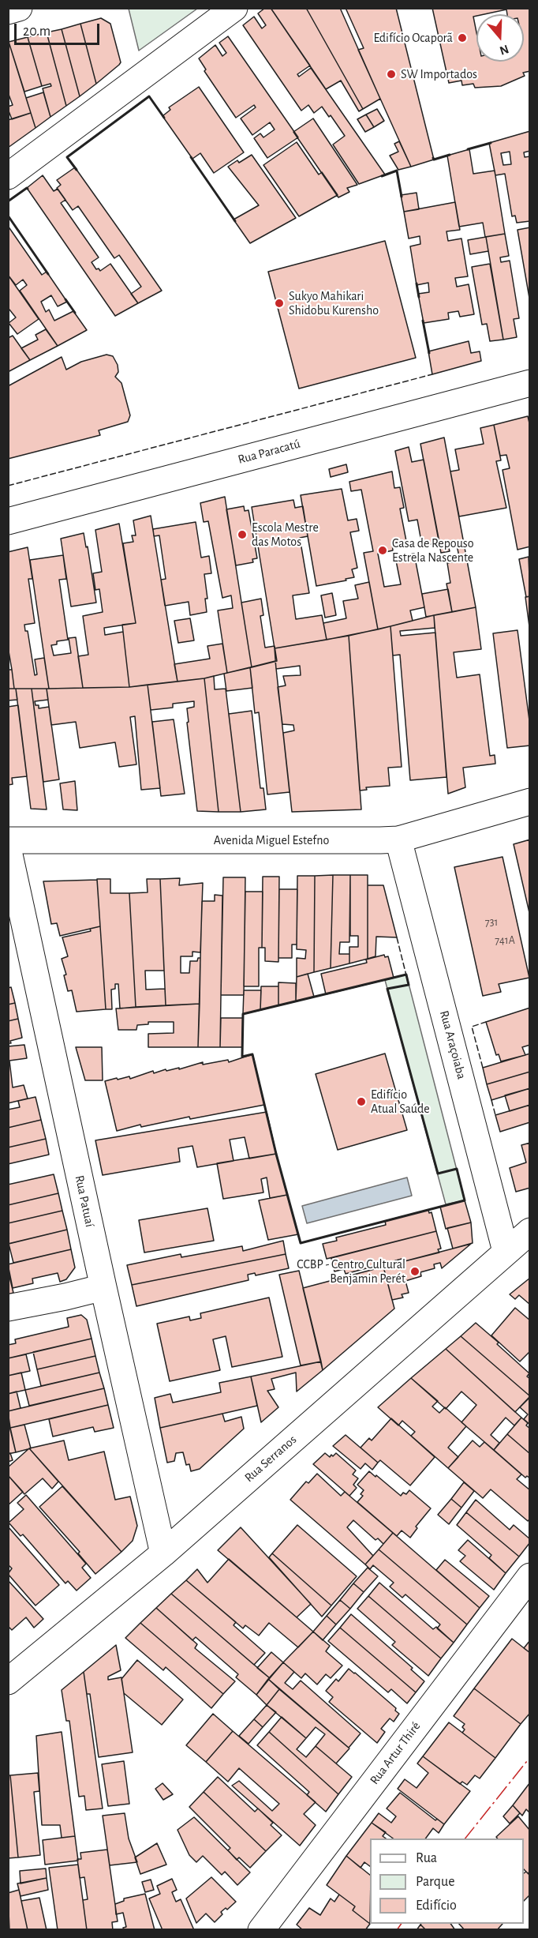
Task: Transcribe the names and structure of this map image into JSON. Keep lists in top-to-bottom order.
{
  "streets": {
    "street": [
      "Rua Paracatú",
      "Avenida Miguel Estefno",
      "Rua Araçoiaba",
      "Rua Patuaí",
      "Rua Serranos",
      "Rua Artur Thiré"
    ]
  },
  "crossings": [
    ["Avenida Miguel Estefno", "Rua Araçoiaba"],
    ["Rua Araçoiaba", "Rua Serranos"],
    ["Rua Patuaí", "Rua Serranos"]
  ],
  "places": [
    "Edifício Ocaporã",
    "SW Importados",
    "Sukyo Mahikari Shidobu Kurensho",
    "Escola Mestre das Motos",
    "Casa de Repouso Estrela Nascente",
    "Edifício Atual Saúde",
    "CCBP - Centro Cultural Benjamin Perét"
  ],
  "house_numbers": ["731", "741A"],
  "legend": ["Rua", "Parque", "Edifício"],
  "scale_bar": "20 m",
  "north": "bottom"
}
